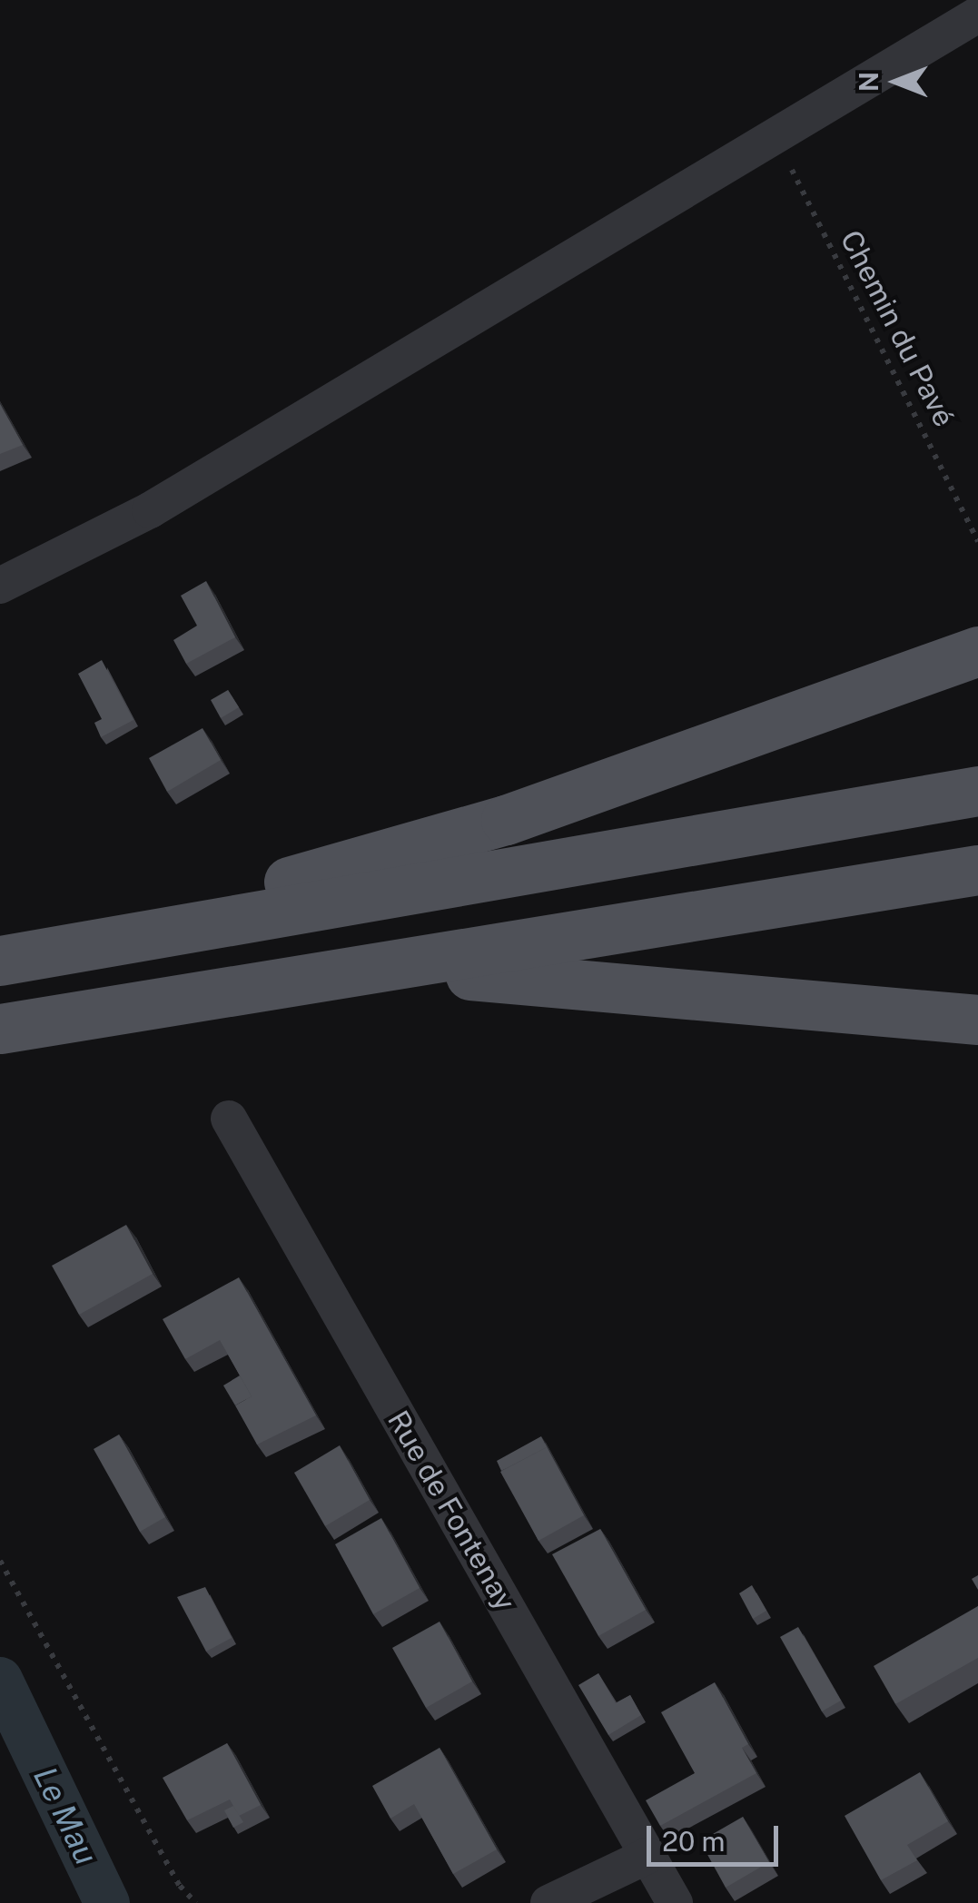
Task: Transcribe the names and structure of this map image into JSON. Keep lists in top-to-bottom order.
{
  "streets": {
    "street": ["Rue de Fontenay"],
    "path": ["Chemin du Pavé"]
  },
  "water": ["Le Mau"],
  "scale_bar": "20 m",
  "north": "left"
}
